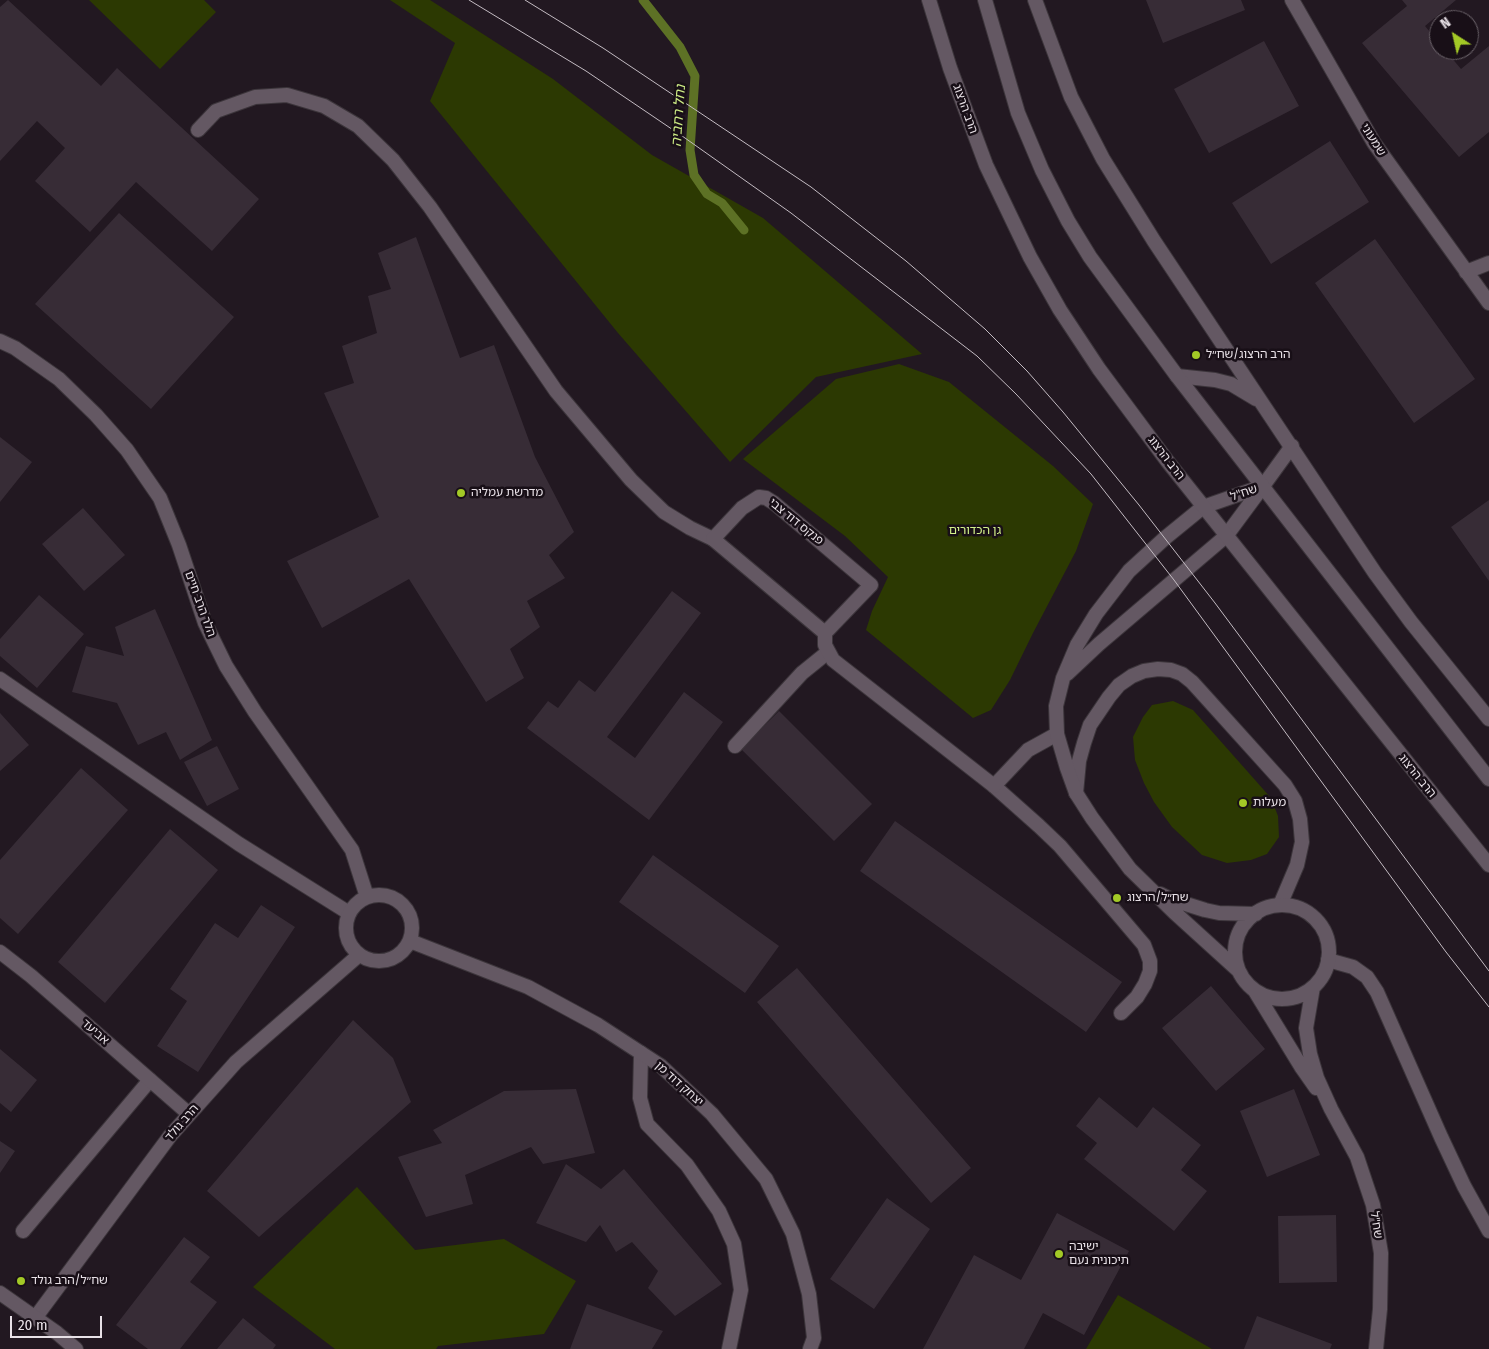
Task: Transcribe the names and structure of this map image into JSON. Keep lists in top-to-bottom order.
{
  "streets": {
    "street": [
      "הרב הרצוג",
      "שמעוני",
      "שח\"ל",
      "פנקס דוד צבי",
      "הלר הרב חיים",
      "אביעד",
      "יצחק דוד מן",
      "הרב גולד"
    ]
  },
  "crossings": [
    ["הרב הרצוג", "שח\"ל"],
    ["הלר הרב חיים", "יצחק דוד מן"],
    ["הלר הרב חיים", "הרב גולד"],
    ["אביעד", "הרב גולד"],
    ["יצחק דוד מן", "הרב גולד"]
  ],
  "water": ["נחל רחביה"],
  "parks": ["גן הכדורים"],
  "places": [
    "הרב הרצוג/שח״ל",
    "מדרשת עמליה",
    "מעלות",
    "שח״ל/הרצוג",
    "ישיבה תיכונית נעם",
    "שח״ל/הרב גולד"
  ],
  "scale_bar": "20 m",
  "north": "top left"
}
